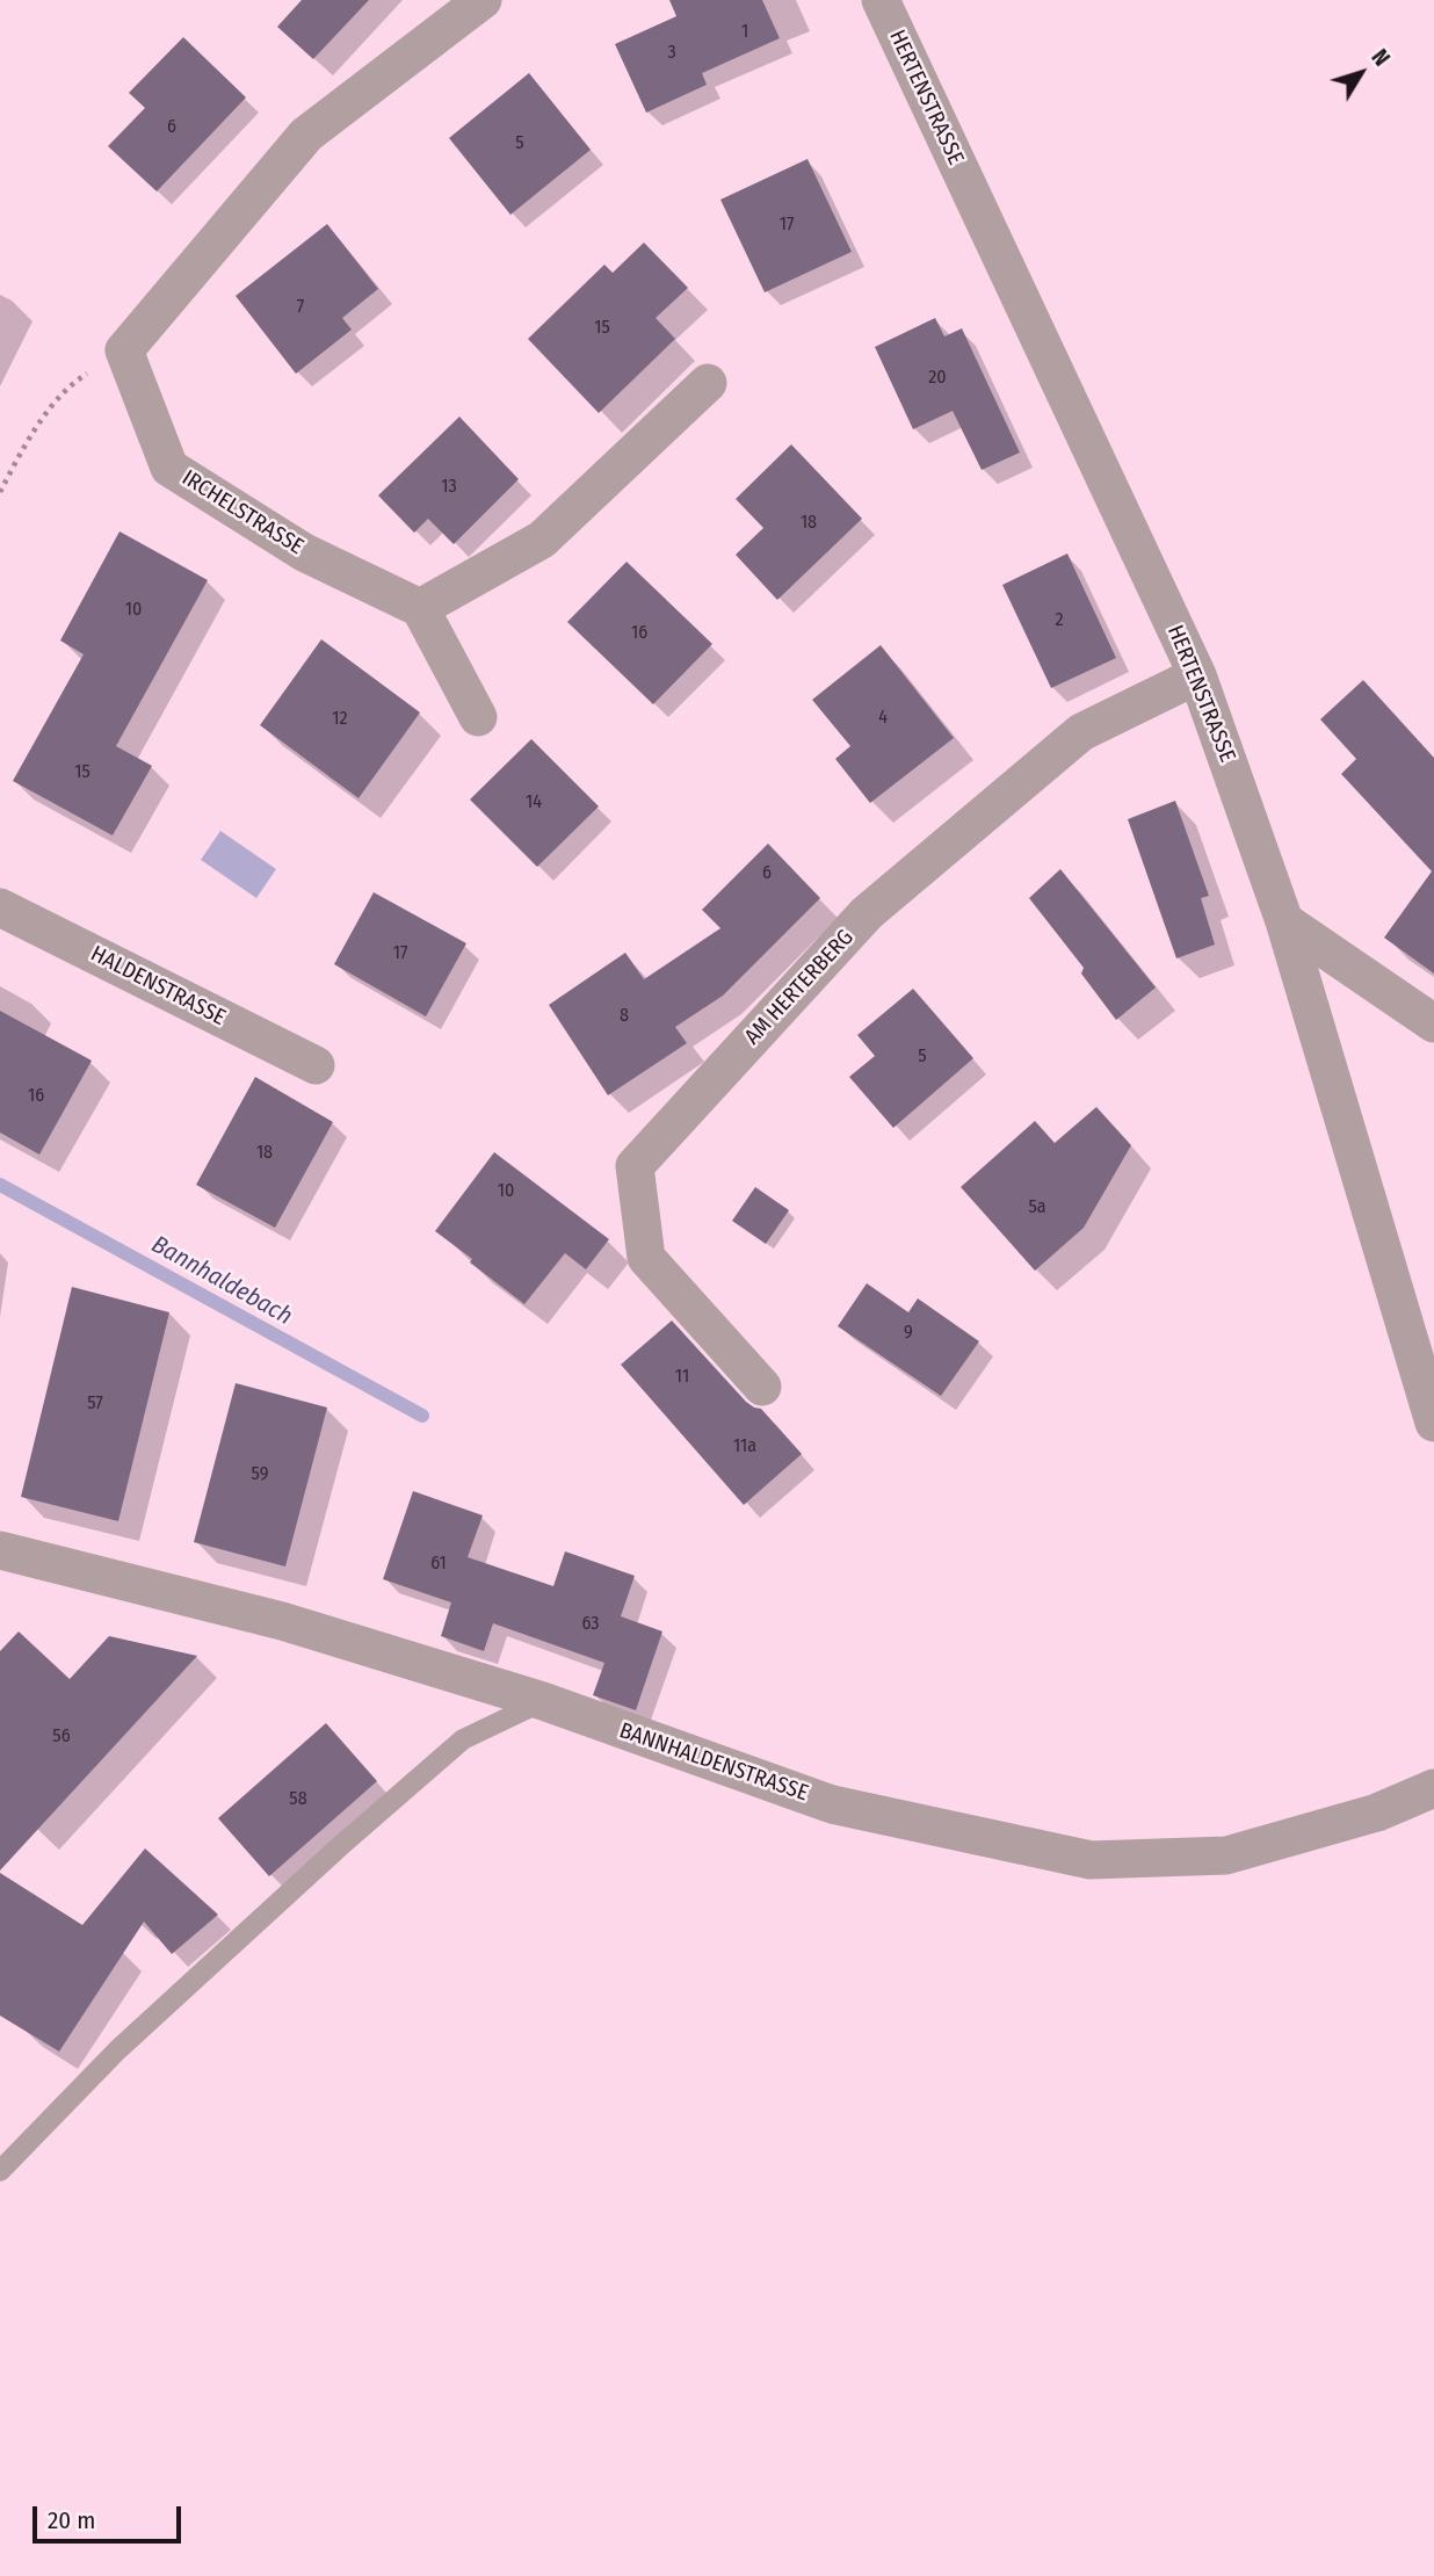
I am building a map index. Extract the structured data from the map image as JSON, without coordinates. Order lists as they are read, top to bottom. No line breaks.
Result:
{"streets":{"street":["HERTENSTRASSE","IRCHELSTRASSE","HALDENSTRASSE","AM HERTERBERG","BANNHALDENSTRASSE"]},"crossings":[["HERTENSTRASSE","AM HERTERBERG"]],"water":["Bannhaldebach"],"house_numbers":["1","3","6","5","17","7","15","20","13","18","10","2","16","4","12","15","14","6","17","8","5","16","18","10","5a","9","11","57","11a","59","61","63","56","58"],"scale_bar":"20 m","north":"top right"}
